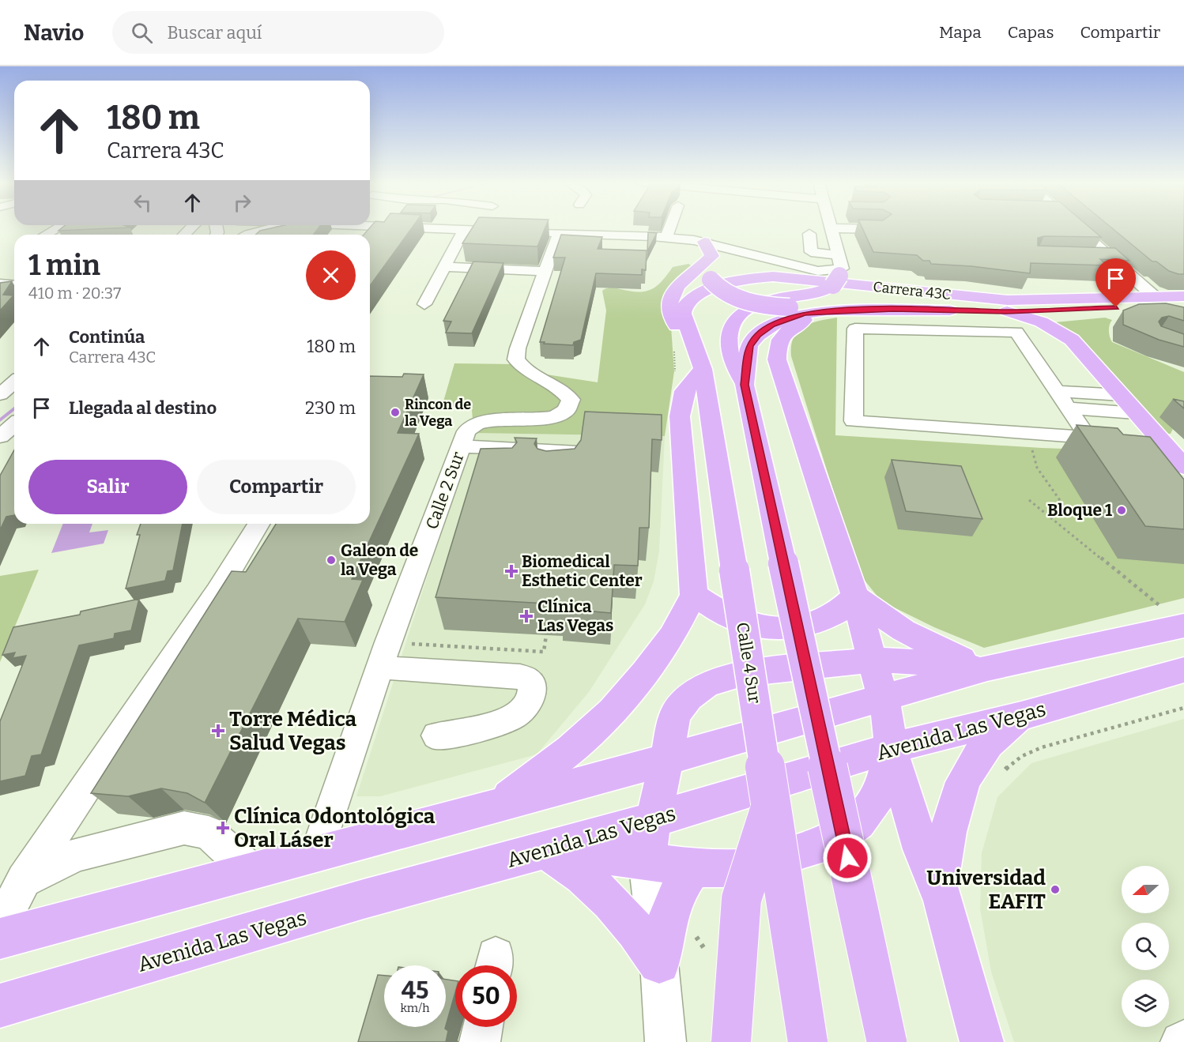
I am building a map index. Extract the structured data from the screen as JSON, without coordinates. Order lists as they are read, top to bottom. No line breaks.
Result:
{"streets":{"main road":["Carrera 43C","Calle 4 Sur","Avenida Las Vegas"],"street":["Calle 2 Sur"]},"crossings":[["Carrera 43C","Calle 4 Sur"]],"places":{"other":["Rincon de la Vega","Bloque 1","Galeon de la Vega","Universidad EAFIT"],"health":["Biomedical Esthetic Center","Clínica Las Vegas","Torre Médica Salud Vegas","Clínica Odontológica Oral Láser"]},"north":"left","page":{"header":"Navio","search":"Buscar aquí","nav":["Mapa","Capas","Compartir"],"turn":["180 m","Carrera 43C"],"heading":["1 min","410 m · 20:37"],"list":[{"name":"Continúa","note":"Carrera 43C","value":"180 m"},{"name":"Llegada al destino","value":"230 m"}],"buttons":["Salir","Compartir"],"speed":"45 km/h","limit":"50"}}
